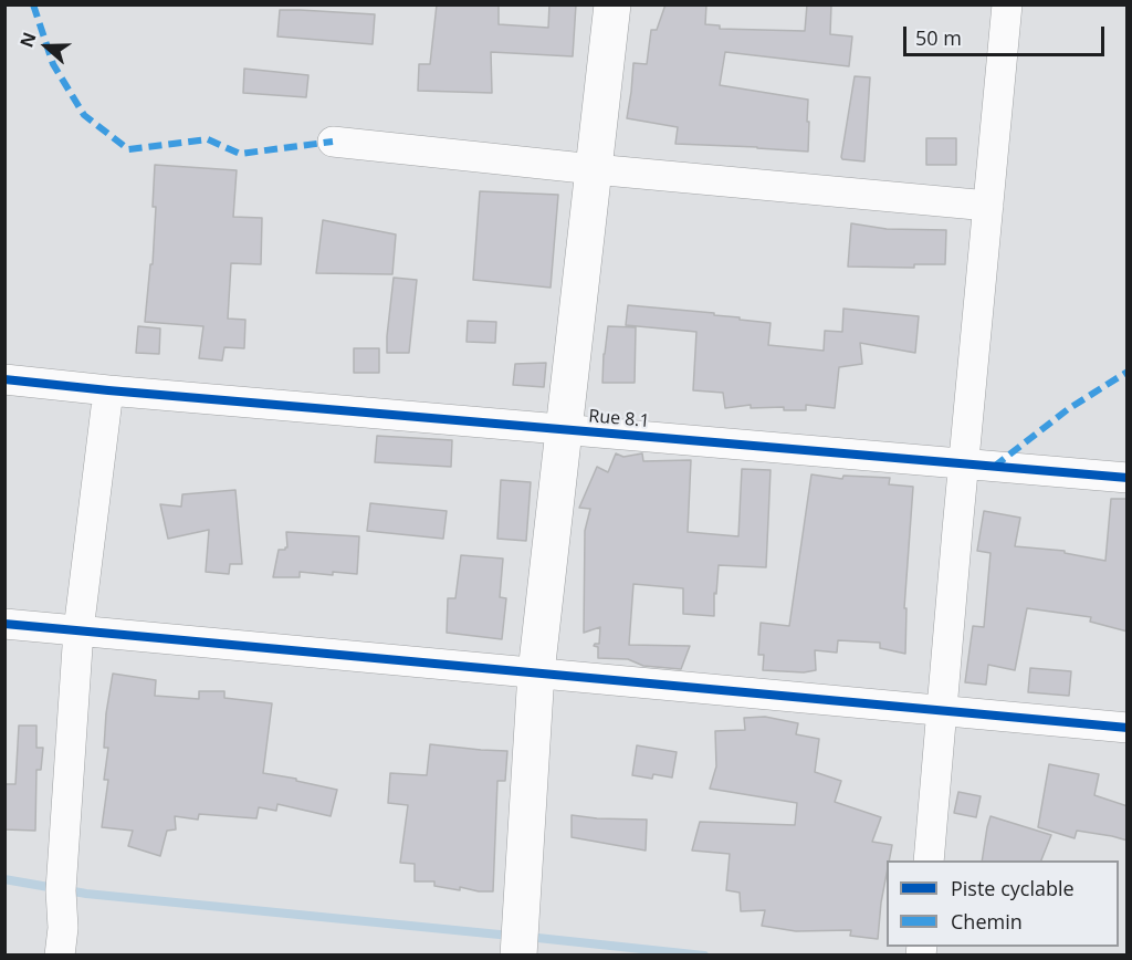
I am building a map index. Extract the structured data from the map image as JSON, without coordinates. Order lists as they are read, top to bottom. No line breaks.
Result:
{"streets":{"street":["Rue 8.1"]},"legend":["Piste cyclable","Chemin"],"scale_bar":"50 m","north":"left"}
